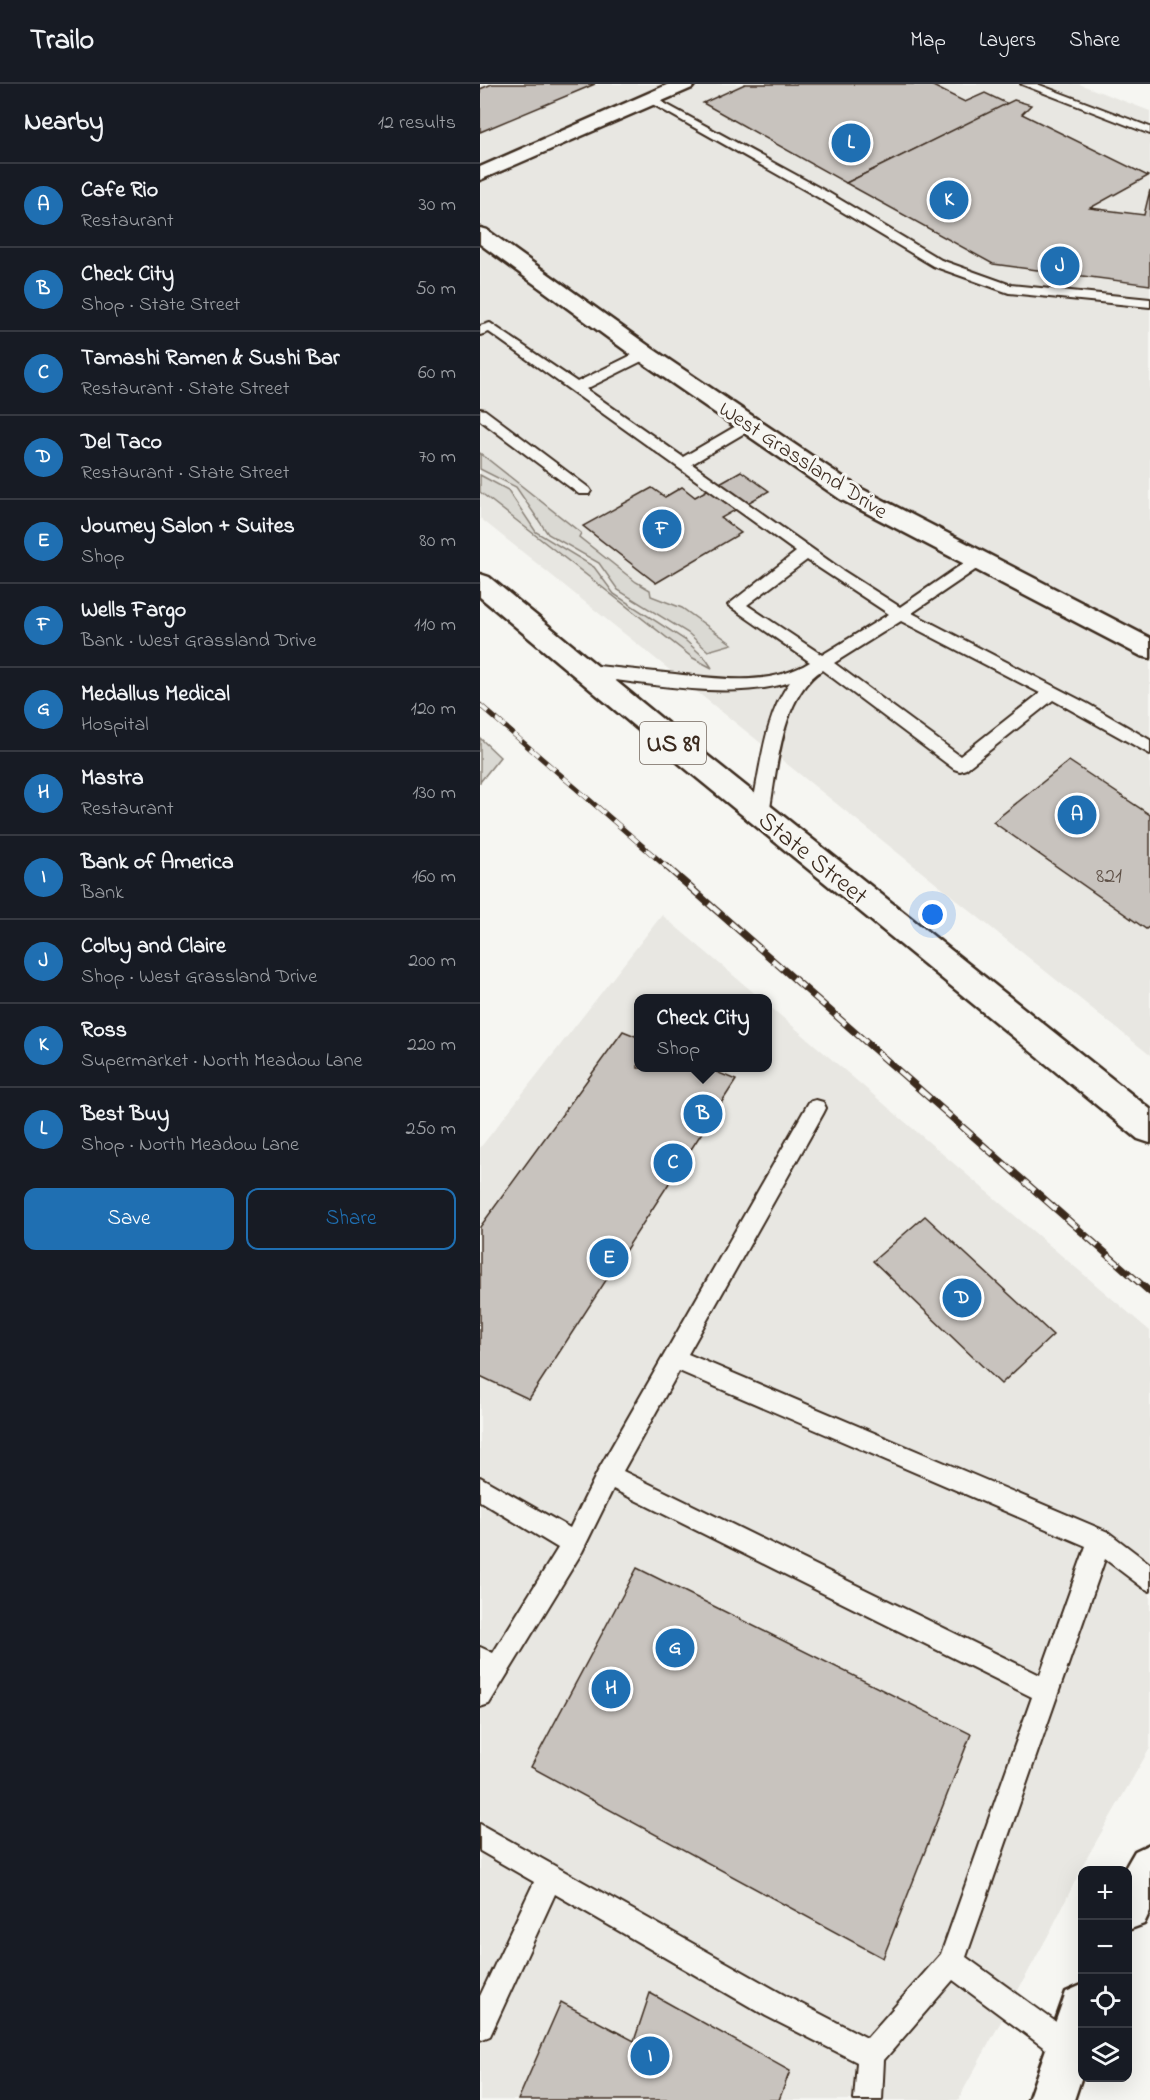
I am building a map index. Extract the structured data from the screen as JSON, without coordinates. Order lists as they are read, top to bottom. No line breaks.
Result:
{"streets":{"street":["West Grassland Drive","US 89","State Street"]},"house_numbers":["821"],"page":{"header":"Trailo","nav":["Map","Layers","Share"],"heading":["Nearby","12 results"],"pins":["L","K","J","F","A","B","C","E","D","G","H","I"],"list":[{"mark":"A","name":"Cafe Rio","note":"Restaurant","value":"30 m"},{"mark":"B","name":"Check City","note":"Shop · State Street","value":"50 m"},{"mark":"C","name":"Tamashi Ramen & Sushi Bar","note":"Restaurant · State Street","value":"60 m"},{"mark":"D","name":"Del Taco","note":"Restaurant · State Street","value":"70 m"},{"mark":"E","name":"Journey Salon + Suites","note":"Shop","value":"80 m"},{"mark":"F","name":"Wells Fargo","note":"Bank · West Grassland Drive","value":"110 m"},{"mark":"G","name":"Medallus Medical","note":"Hospital","value":"120 m"},{"mark":"H","name":"Mastra","note":"Restaurant","value":"130 m"},{"mark":"I","name":"Bank of America","note":"Bank","value":"160 m"},{"mark":"J","name":"Colby and Claire","note":"Shop · West Grassland Drive","value":"200 m"},{"mark":"K","name":"Ross","note":"Supermarket · North Meadow Lane","value":"220 m"},{"mark":"L","name":"Best Buy","note":"Shop · North Meadow Lane","value":"250 m"}],"popup":["Check City","Shop"],"buttons":["Save","Share"],"map_buttons":["+","−"]}}
